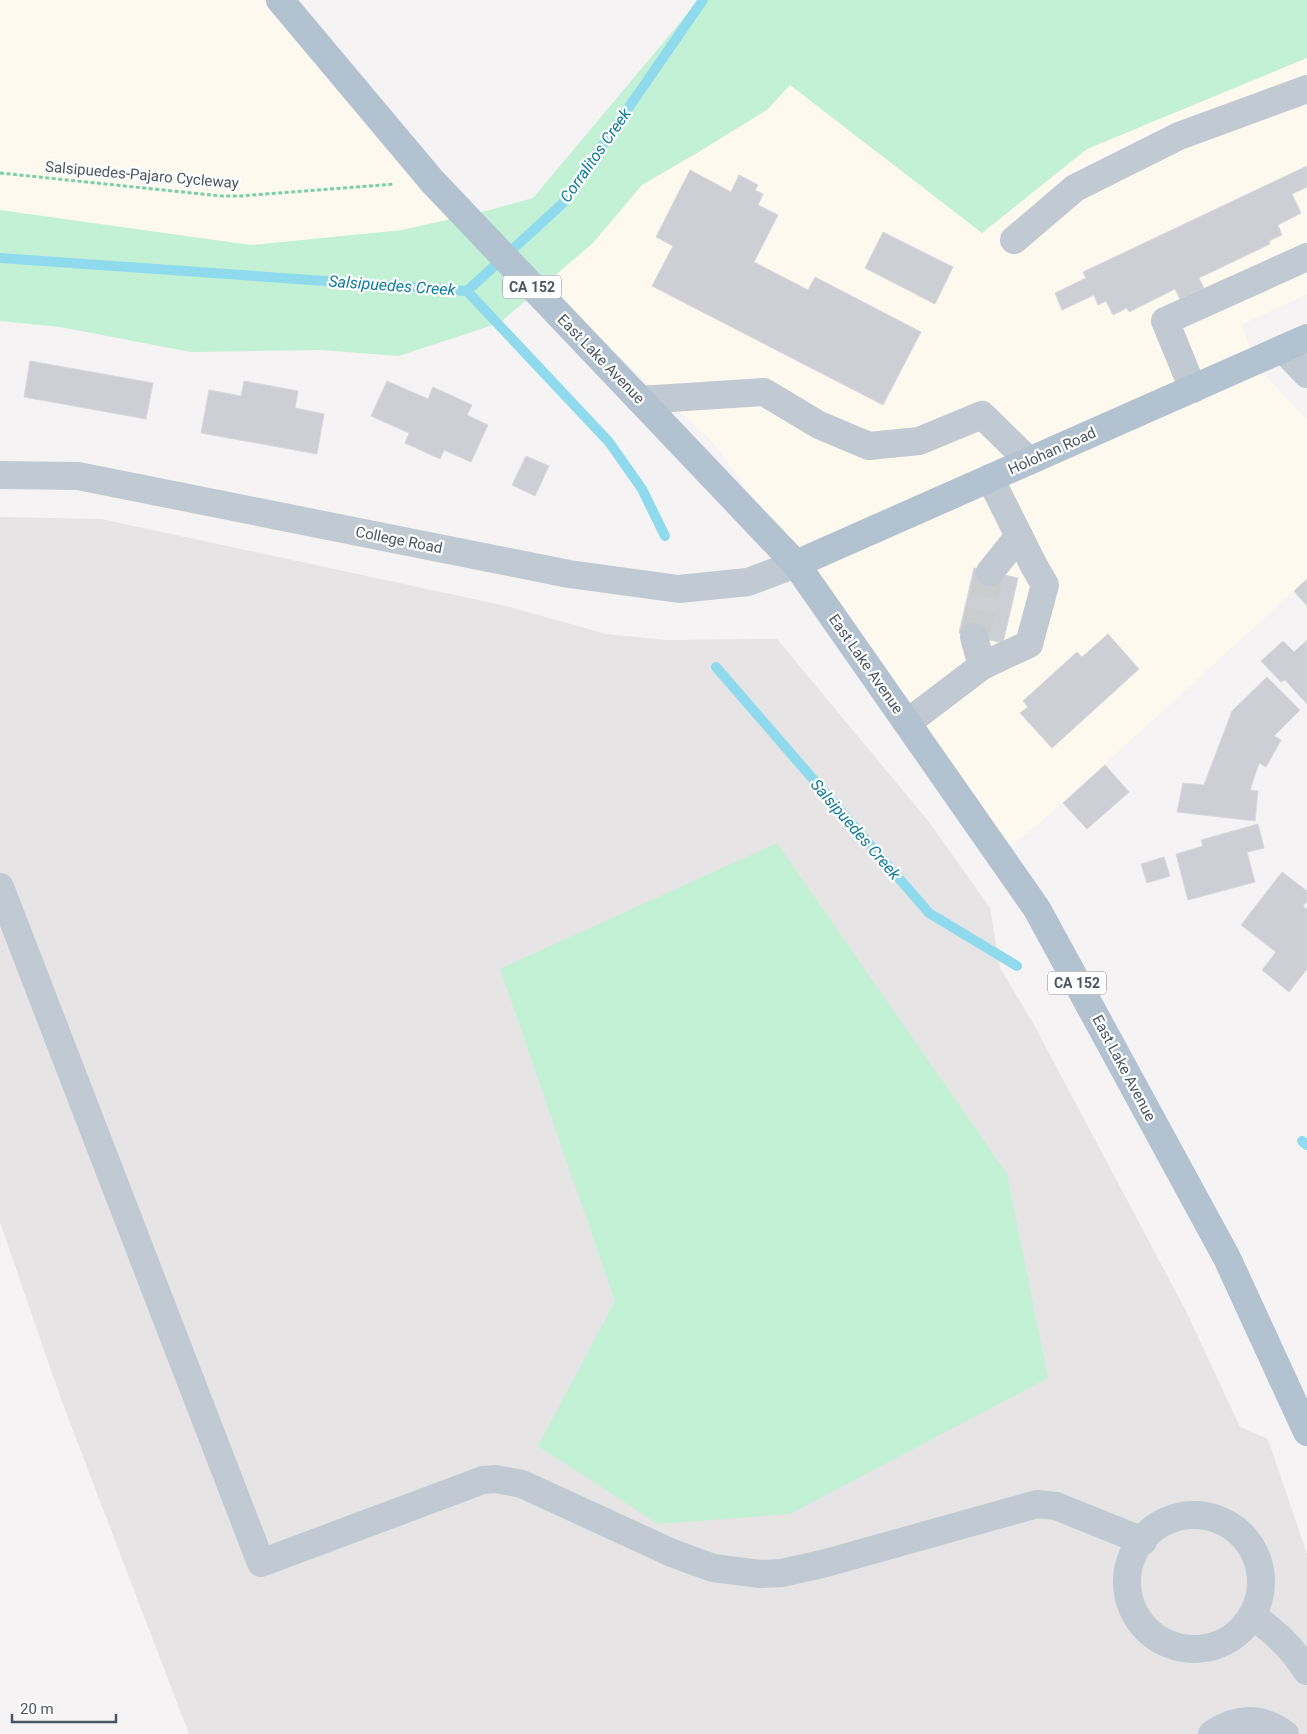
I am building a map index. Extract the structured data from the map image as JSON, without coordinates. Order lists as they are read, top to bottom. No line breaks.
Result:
{"streets":{"main road":["CA 152","East Lake Avenue","Holohan Road"],"street":["College Road"],"path":["Salsipuedes-Pajaro Cycleway"]},"crossings":[["Salsipuedes-Pajaro Cycleway","East Lake Avenue"],["East Lake Avenue","Holohan Road"],["East Lake Avenue","College Road"],["Holohan Road","College Road"]],"water":["Corralitos Creek","Salsipuedes Creek"],"scale_bar":"20 m"}
